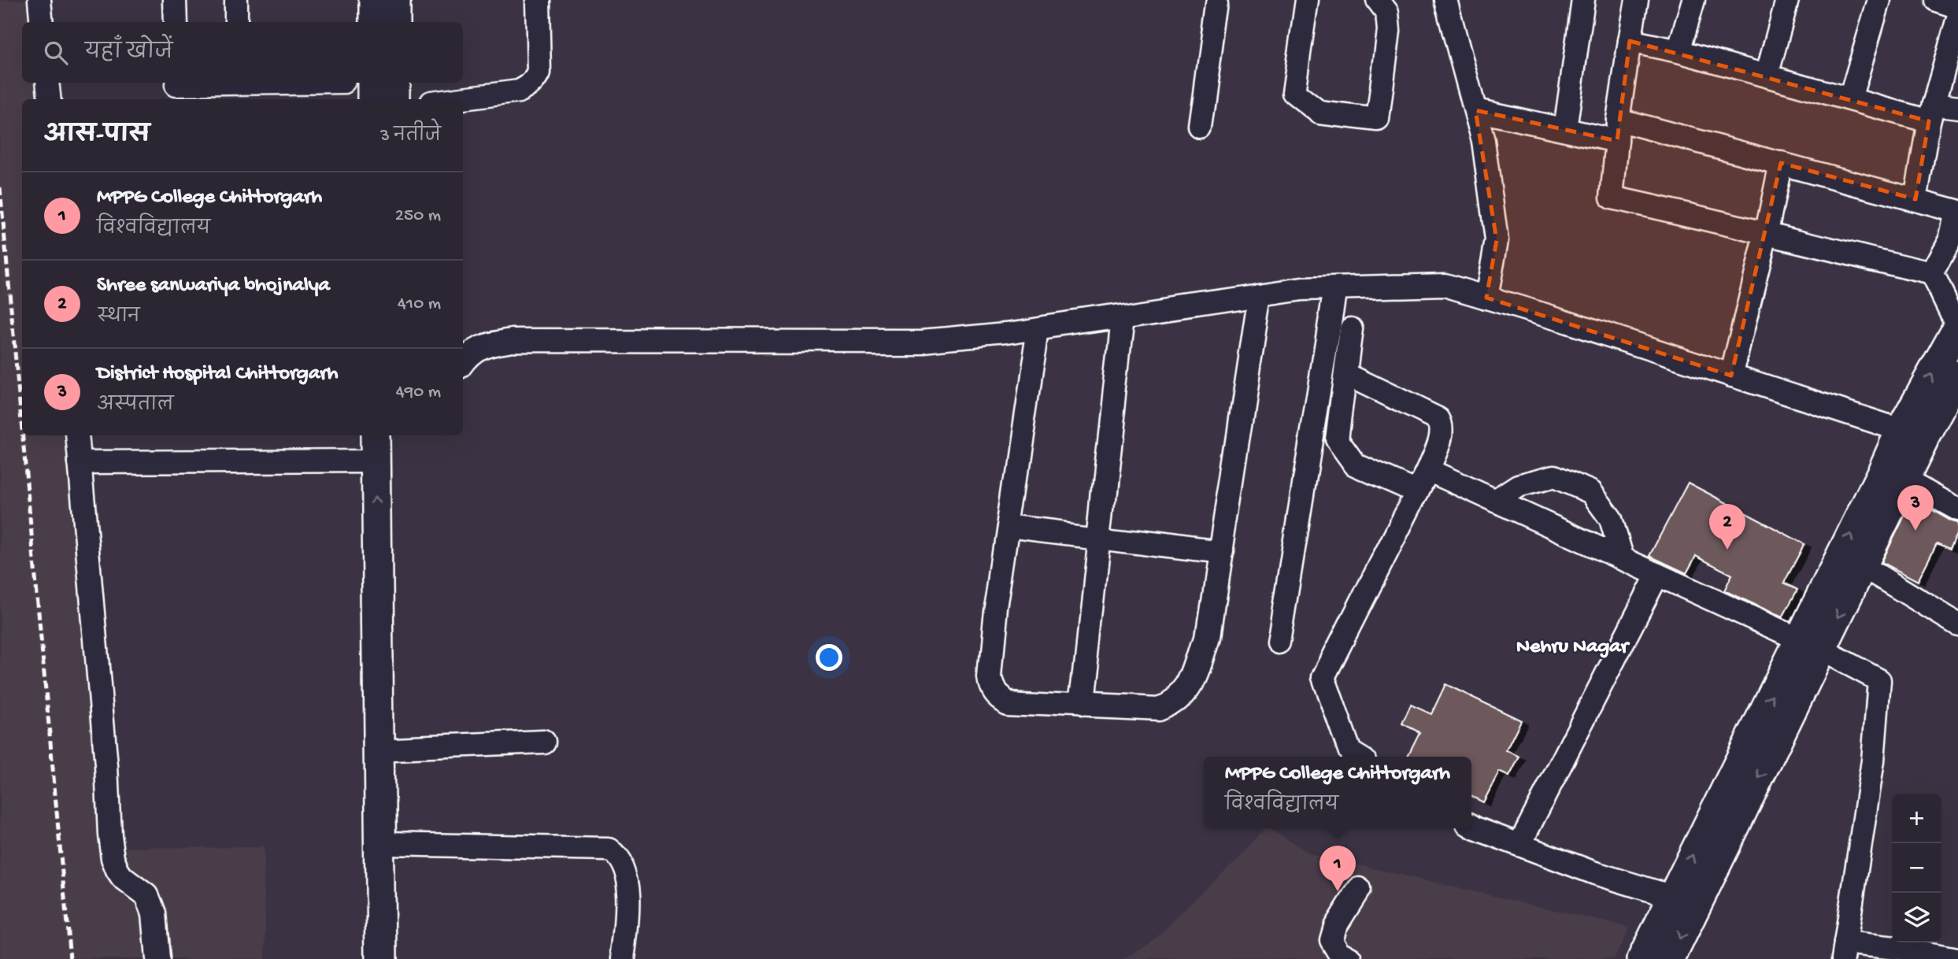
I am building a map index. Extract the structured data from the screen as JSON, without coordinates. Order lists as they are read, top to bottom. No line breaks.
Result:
{"districts":["Nehru Nagar"],"page":{"search":"यहाँ खोजें","heading":["आस-पास","3 नतीजे"],"list":[{"mark":"1","name":"MPPG College Chittorgarh","note":"विश्वविद्यालय","value":"250 m"},{"mark":"2","name":"Shree sanwariya bhojnalya","note":"स्थान","value":"410 m"},{"mark":"3","name":"District Hospital Chittorgarh","note":"अस्पताल","value":"490 m"}],"pins":["3","2","1"],"popup":["MPPG College Chittorgarh","विश्वविद्यालय"],"map_buttons":["+","−"]}}
